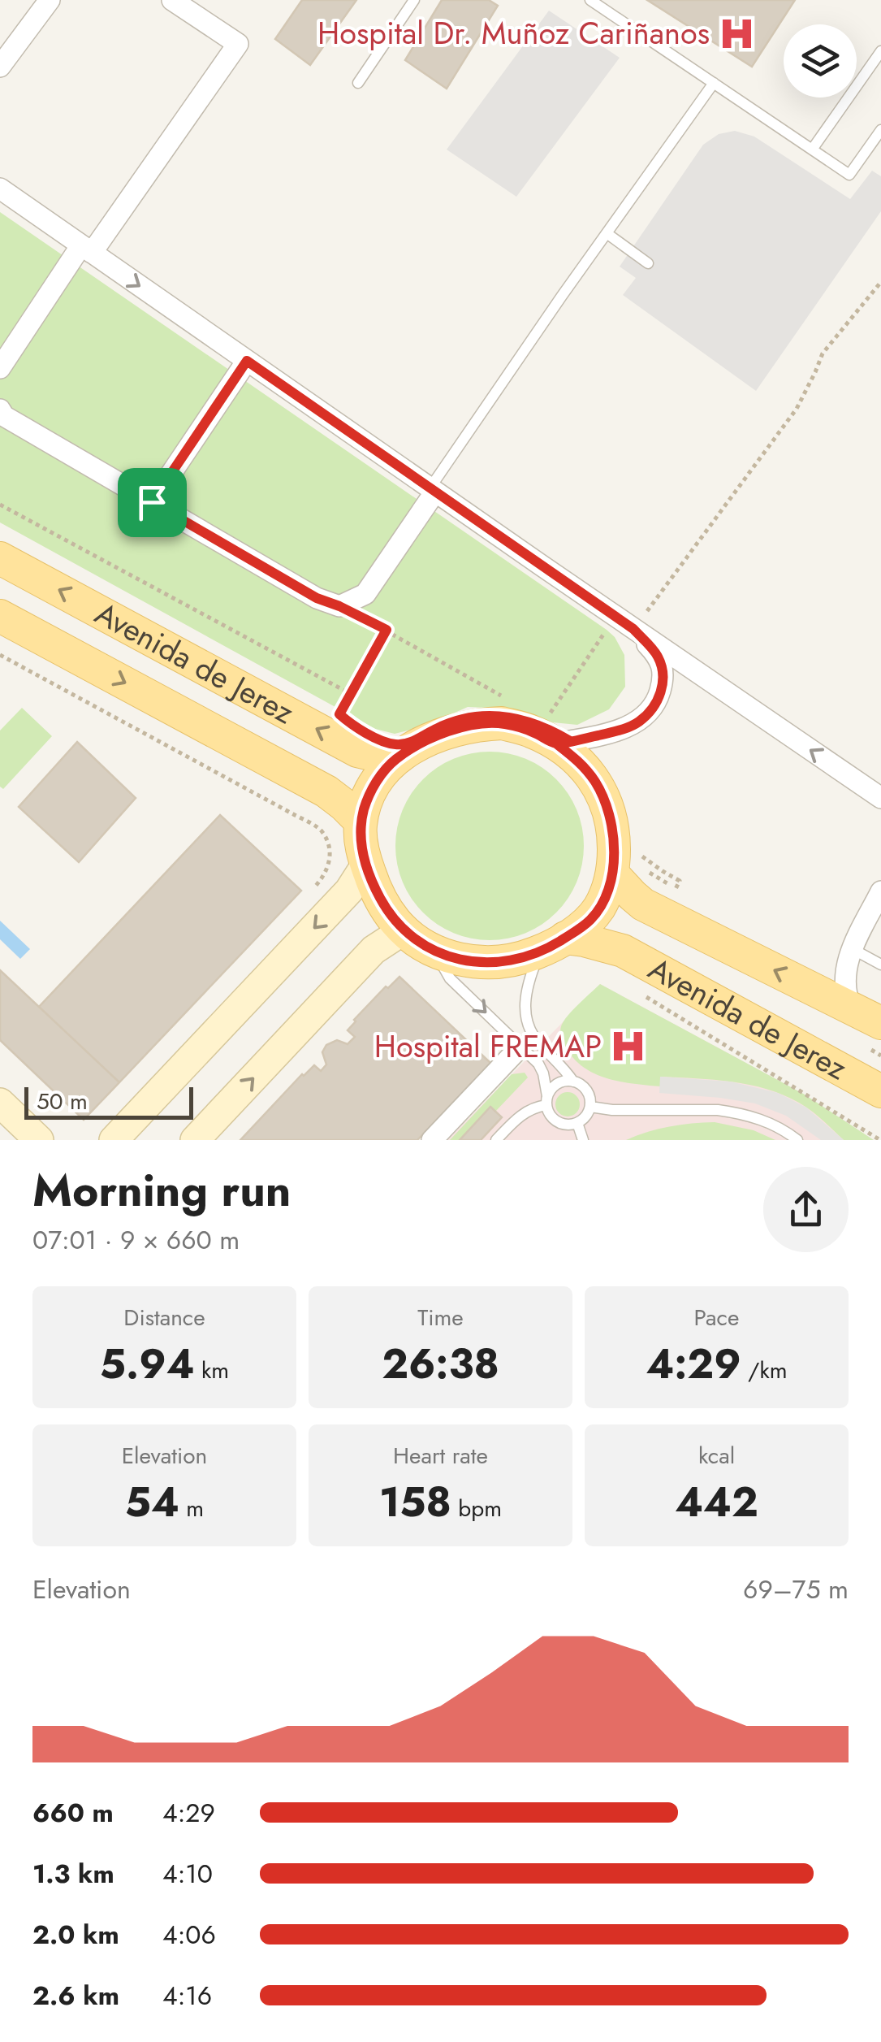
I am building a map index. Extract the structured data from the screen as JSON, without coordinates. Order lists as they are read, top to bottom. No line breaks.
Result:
{"streets":{"main road":["Avenida de Jerez"]},"places":{"hospital":["Hospital Dr. Muñoz Cariñanos","Hospital FREMAP"]},"scale_bar":"50 m","page":{"scale":"50 m","heading":["Morning run","07:01 · 9 × 660 m"],"stats":[["Distance","5.94 km"],["Time","26:38"],["Pace","4:29 /km"],["Elevation","54 m"],["Heart rate","158 bpm"],["kcal","442"]],"chart":["Elevation","69–75 m"],"list":[{"name":"660 m","note":"4:29"},{"name":"1.3 km","note":"4:10"},{"name":"2.0 km","note":"4:06"},{"name":"2.6 km","note":"4:16"}]}}
